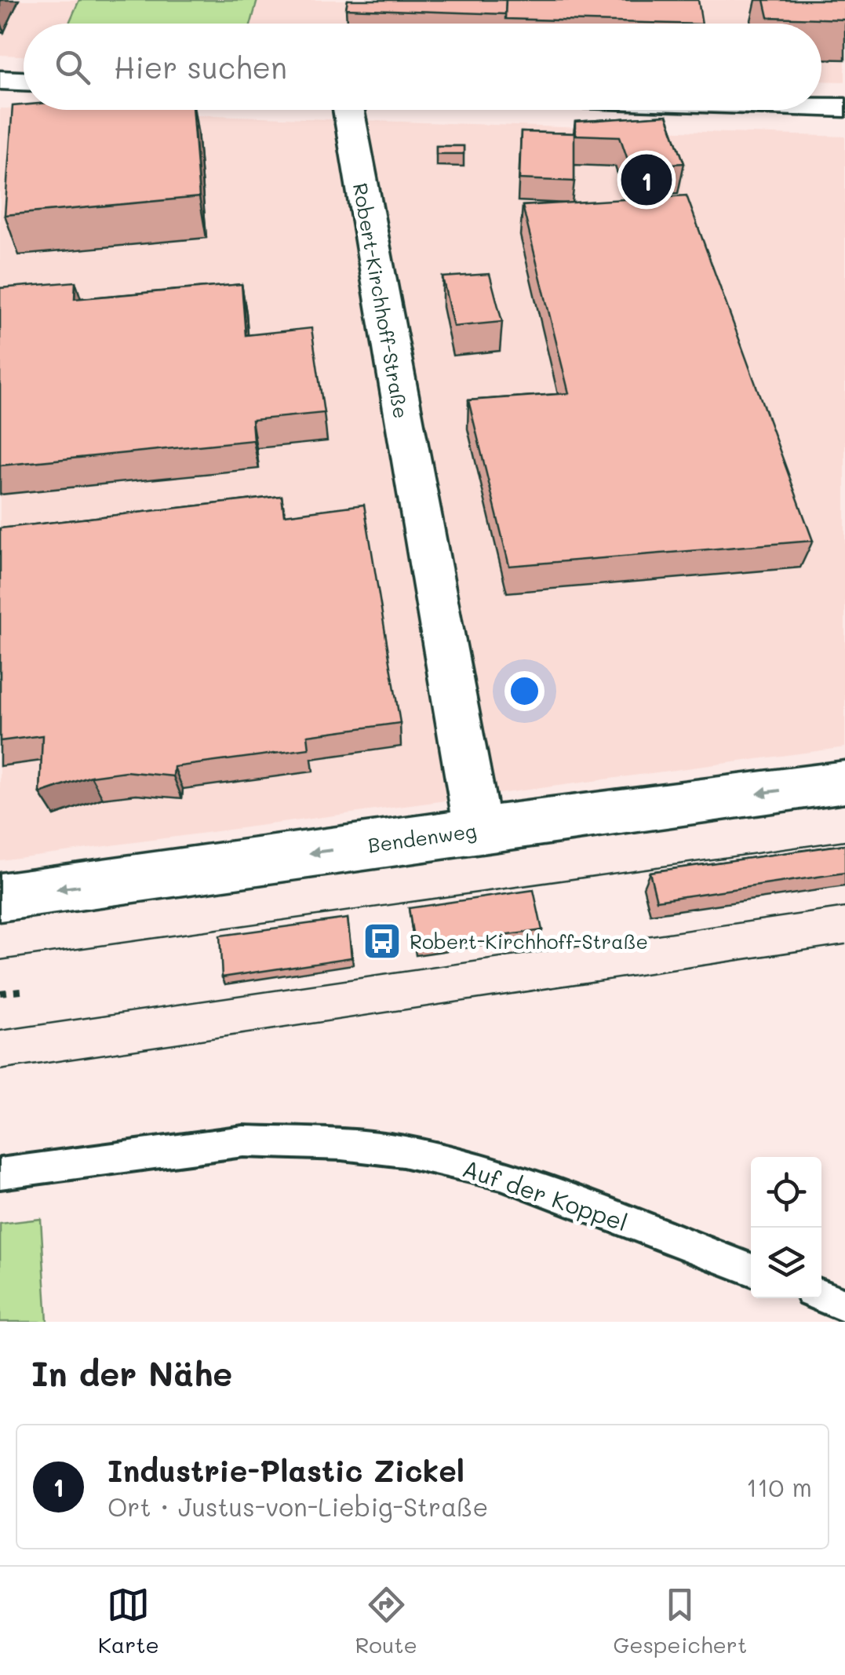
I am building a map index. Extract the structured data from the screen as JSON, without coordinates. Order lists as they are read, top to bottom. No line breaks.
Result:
{"streets":{"street":["Robert-Kirchhoff-Straße","Bendenweg"],"lane":["Auf der Koppel"]},"crossings":[["Robert-Kirchhoff-Straße","Bendenweg"]],"one_way":["Bendenweg"],"places":{"bus stop":["Robert-Kirchhoff-Straße"]},"page":{"search":"Hier suchen","pins":"1","heading":"In der Nähe","list":[{"mark":"1","name":"Industrie-Plastic Zickel","note":"Ort · Justus-von-Liebig-Straße","value":"110 m"}],"nav":["Karte","Route","Gespeichert"]}}
